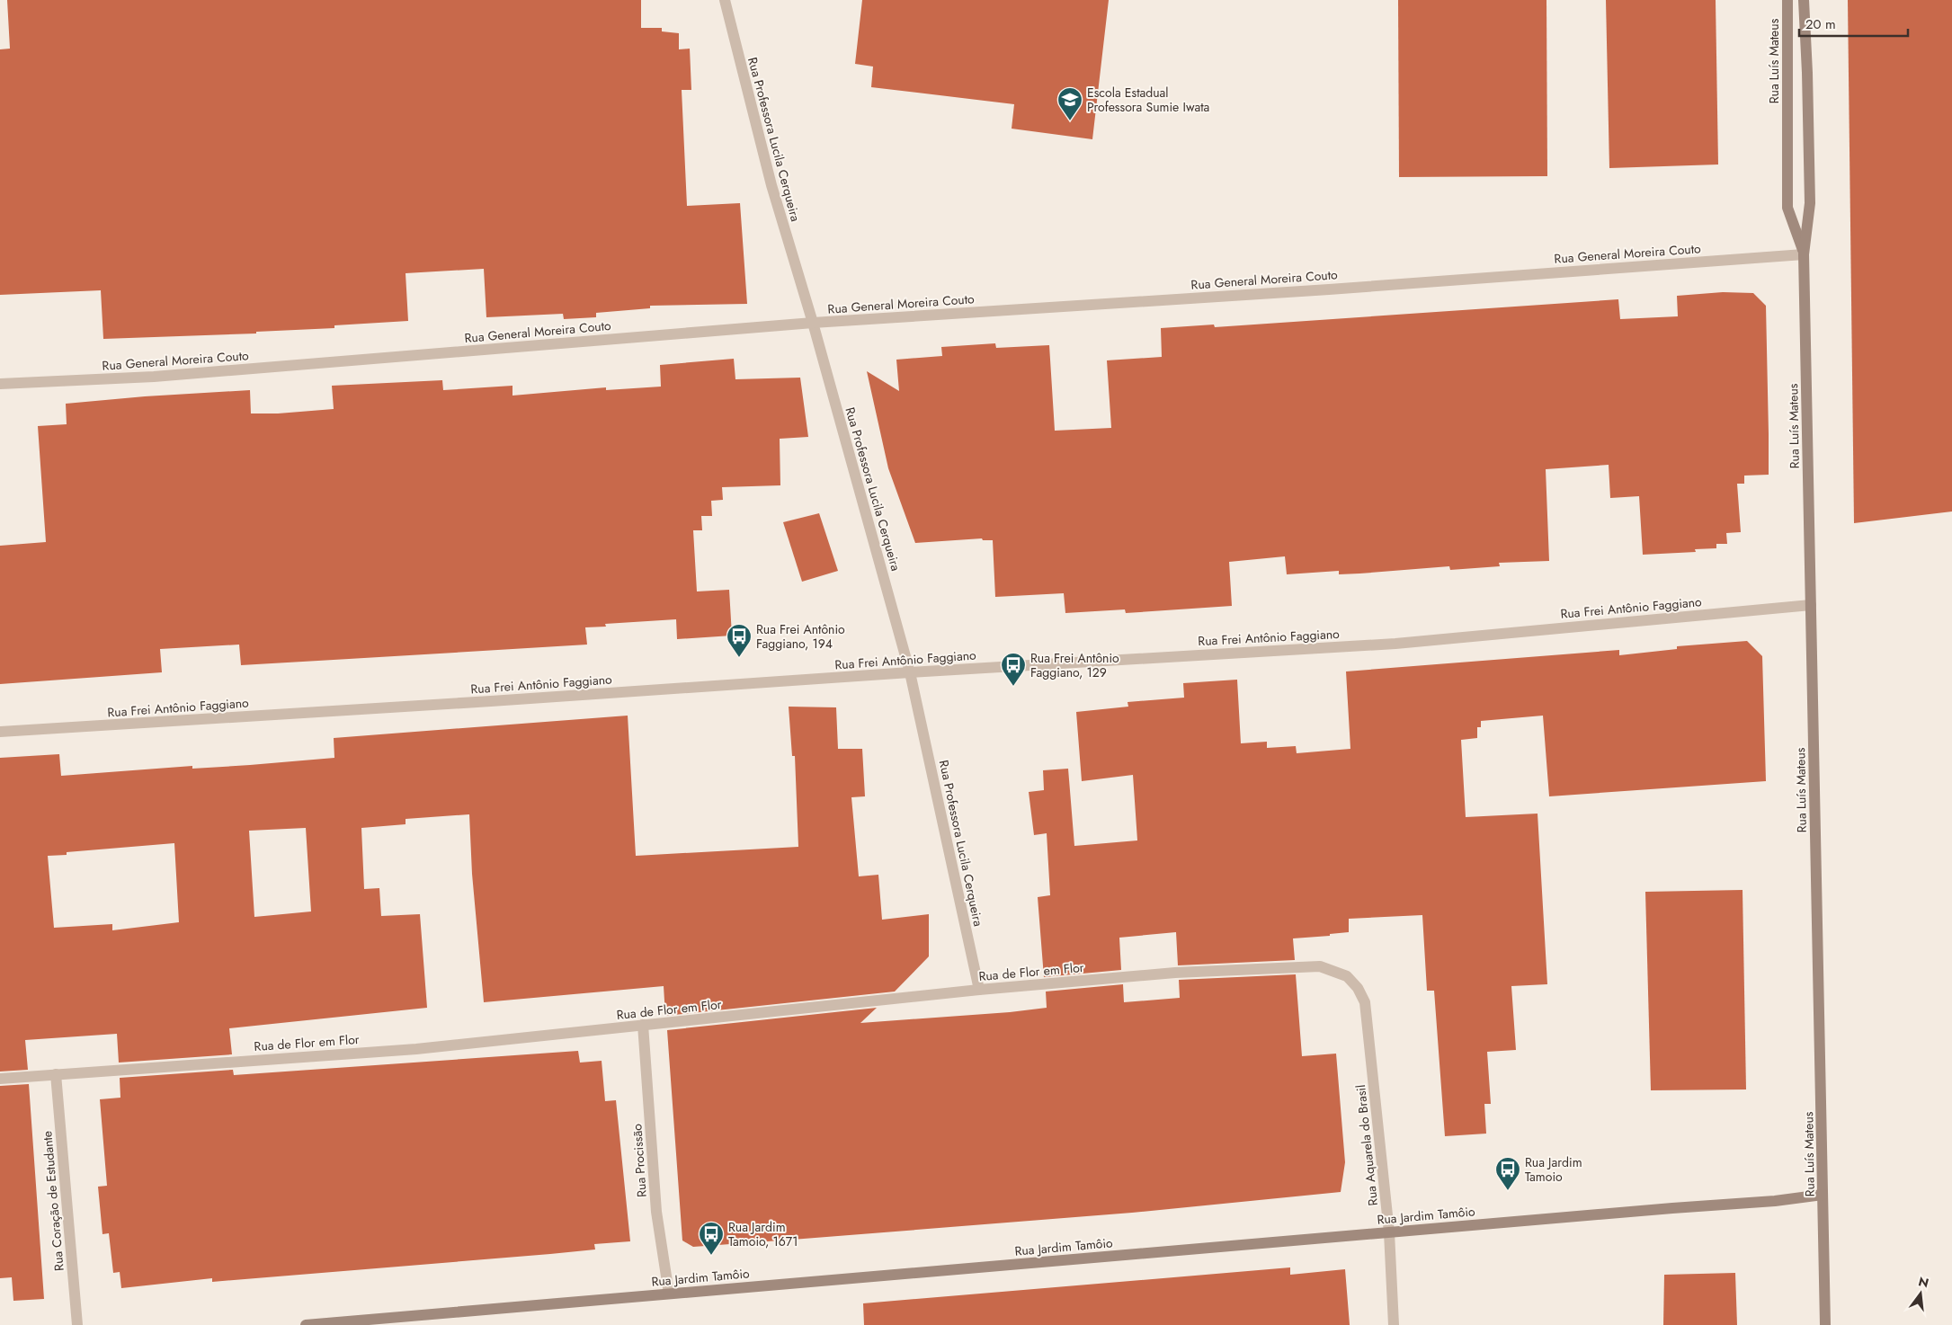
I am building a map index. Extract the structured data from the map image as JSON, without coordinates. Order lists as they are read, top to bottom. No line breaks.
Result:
{"streets":{"main road":["Rua Luís Mateus","Rua Jardim Tamôio"],"street":["Rua Professora Lucila Cerqueira","Rua General Moreira Couto","Rua Frei Antônio Faggiano","Rua de Flor em Flor","Rua Aquarela do Brasil","Rua Procissão","Rua Coração de Estudante"]},"crossings":[["Rua Luís Mateus","Rua General Moreira Couto"],["Rua Luís Mateus","Rua Frei Antônio Faggiano"],["Rua Luís Mateus","Rua Jardim Tamôio"],["Rua Professora Lucila Cerqueira","Rua General Moreira Couto"],["Rua Professora Lucila Cerqueira","Rua Frei Antônio Faggiano"],["Rua Professora Lucila Cerqueira","Rua de Flor em Flor"],["Rua de Flor em Flor","Rua Aquarela do Brasil"],["Rua de Flor em Flor","Rua Procissão"],["Rua de Flor em Flor","Rua Coração de Estudante"],["Rua Aquarela do Brasil","Rua Jardim Tamôio"],["Rua Procissão","Rua Jardim Tamôio"]],"places":{"school or university":["Escola Estadual Professora Sumie Iwata"],"bus stop":["Rua Frei Antônio Faggiano, 194","Rua Frei Antônio Faggiano, 129","Rua Jardim Tamoio","Rua Jardim Tamoio, 1671"]},"scale_bar":"20 m","north":"top"}
